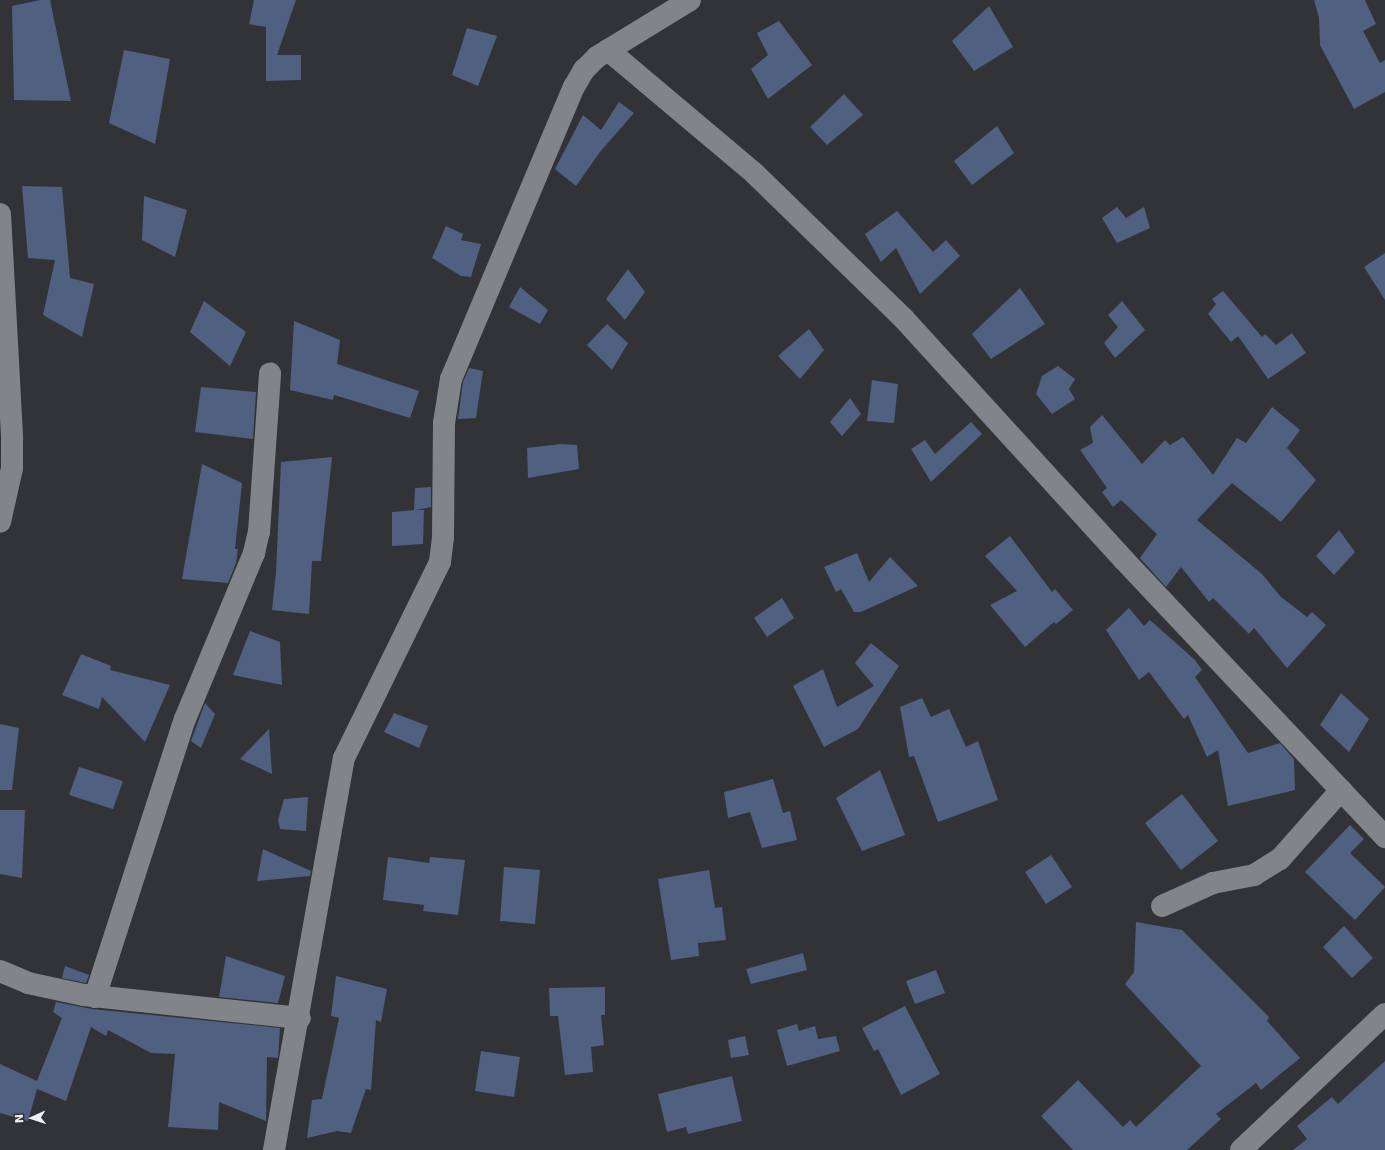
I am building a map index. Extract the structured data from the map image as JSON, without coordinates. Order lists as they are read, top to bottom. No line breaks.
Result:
{"north":"left"}
